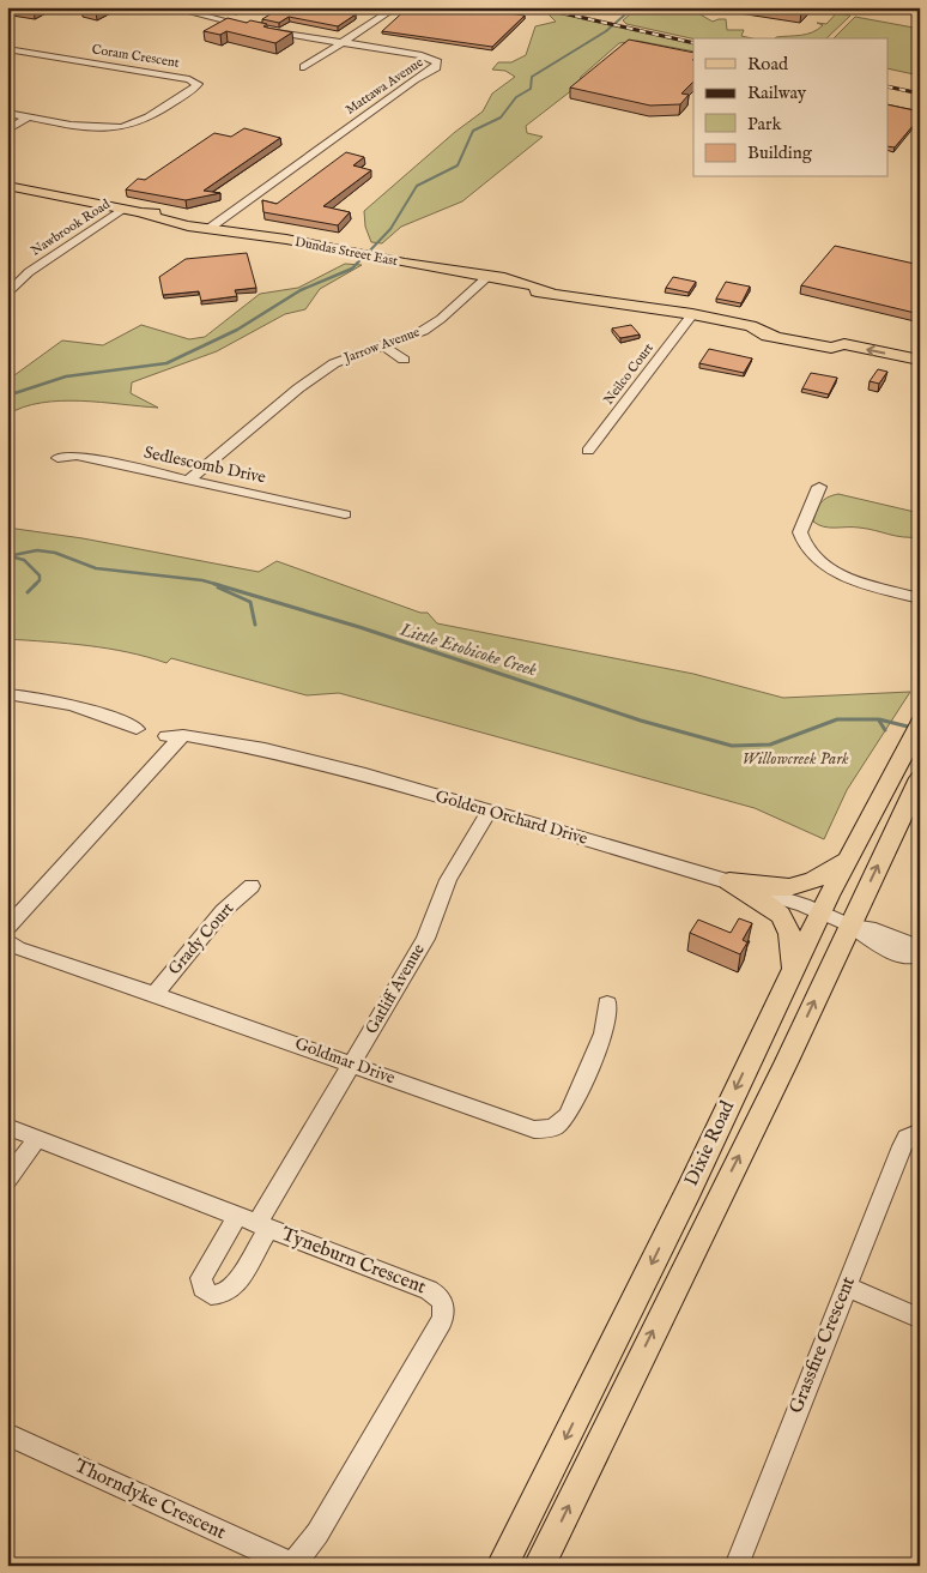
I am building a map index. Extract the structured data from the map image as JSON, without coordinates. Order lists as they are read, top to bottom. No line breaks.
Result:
{"streets":{"main road":["Dundas Street East","Dixie Road"],"street":["Coram Crescent","Mattawa Avenue","Nawbrook Road","Jarrow Avenue","Neilco Court","Sedlescomb Drive","Golden Orchard Drive","Grady Court","Gatliff Avenue","Goldmar Drive","Tyneburn Crescent","Grassfire Crescent","Thorndyke Crescent"]},"crossings":[["Mattawa Avenue","Dundas Street East"],["Nawbrook Road","Dundas Street East"],["Dundas Street East","Jarrow Avenue"],["Dundas Street East","Neilco Court"],["Jarrow Avenue","Sedlescomb Drive"],["Golden Orchard Drive","Gatliff Avenue"],["Golden Orchard Drive","Dixie Road"],["Grady Court","Goldmar Drive"],["Gatliff Avenue","Goldmar Drive"],["Gatliff Avenue","Tyneburn Crescent"],["Tyneburn Crescent","Thorndyke Crescent"]],"water":["Little Etobicoke Creek"],"parks":["Willowcreek Park"],"legend":["Road","Railway","Park","Building"]}
